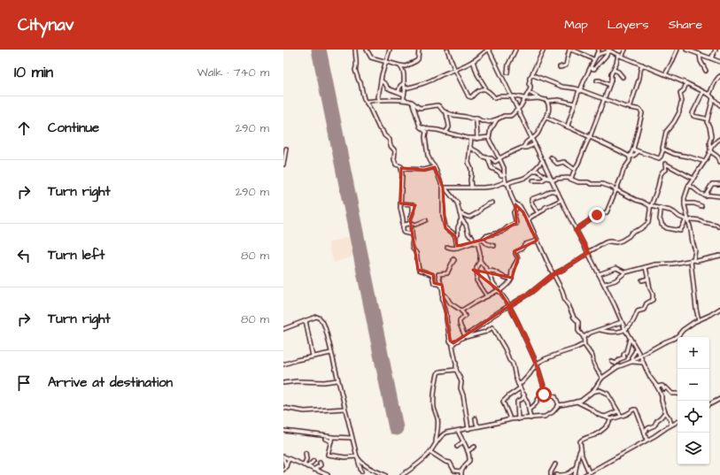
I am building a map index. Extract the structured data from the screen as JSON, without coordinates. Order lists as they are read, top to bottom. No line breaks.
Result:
{"page":{"header":"Citynav","nav":["Map","Layers","Share"],"heading":["10 min","Walk · 740 m"],"list":[["Continue","290 m"],["Turn right","290 m"],["Turn left","80 m"],["Turn right","80 m"],"Arrive at destination"],"map_buttons":["+","−"]}}
